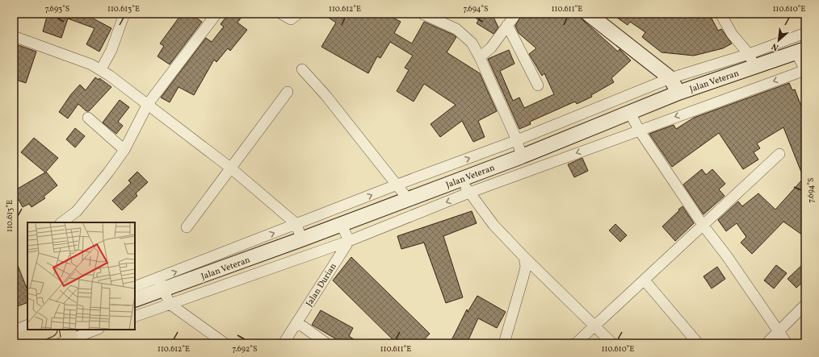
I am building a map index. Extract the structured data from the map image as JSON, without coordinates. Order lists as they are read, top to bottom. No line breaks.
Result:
{"streets":{"main road":["Jalan Veteran"],"street":["Jalan Durian"]},"north":"bottom left","coordinates":["7.693°S","110.613°E","110.612°E","7.694°S","110.611°E","110.610°E","7.692°S"]}
